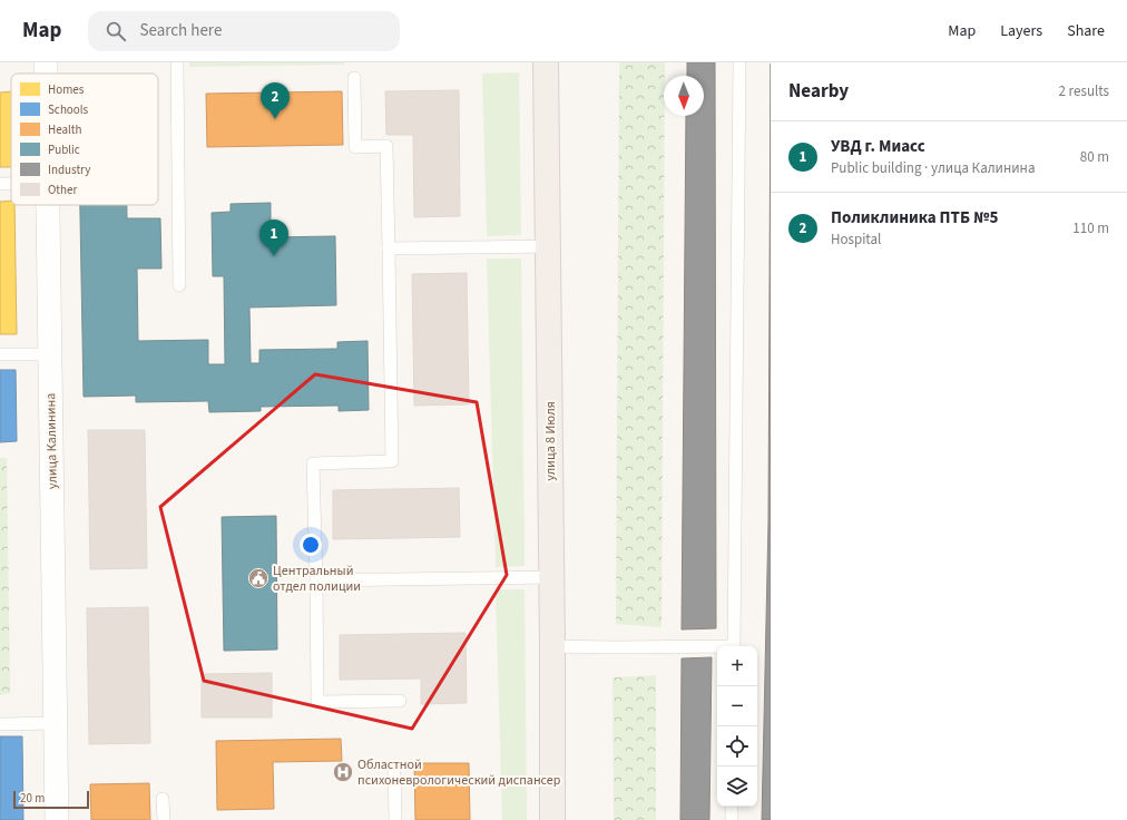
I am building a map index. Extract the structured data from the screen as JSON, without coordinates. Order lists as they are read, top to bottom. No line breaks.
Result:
{"streets":{"main road":["улица 8 Июля"],"street":["улица Калинина"]},"places":{"public building":["Центральный отдел полиции"],"hospital":["Областной психоневрологический диспансер"]},"legend":["Homes","Schools","Health","Public","Industry","Other"],"scale_bar":"20 m","north":"bottom","page":{"header":"Map","search":"Search here","nav":["Map","Layers","Share"],"heading":["Nearby","2 results"],"pins":["2","1"],"list":[{"mark":"1","name":"УВД г. Миасс","note":"Public building · улица Калинина","value":"80 m"},{"mark":"2","name":"Поликлиника ПТБ №5","note":"Hospital","value":"110 m"}],"map_buttons":["+","−"],"scale":"20 m"}}
